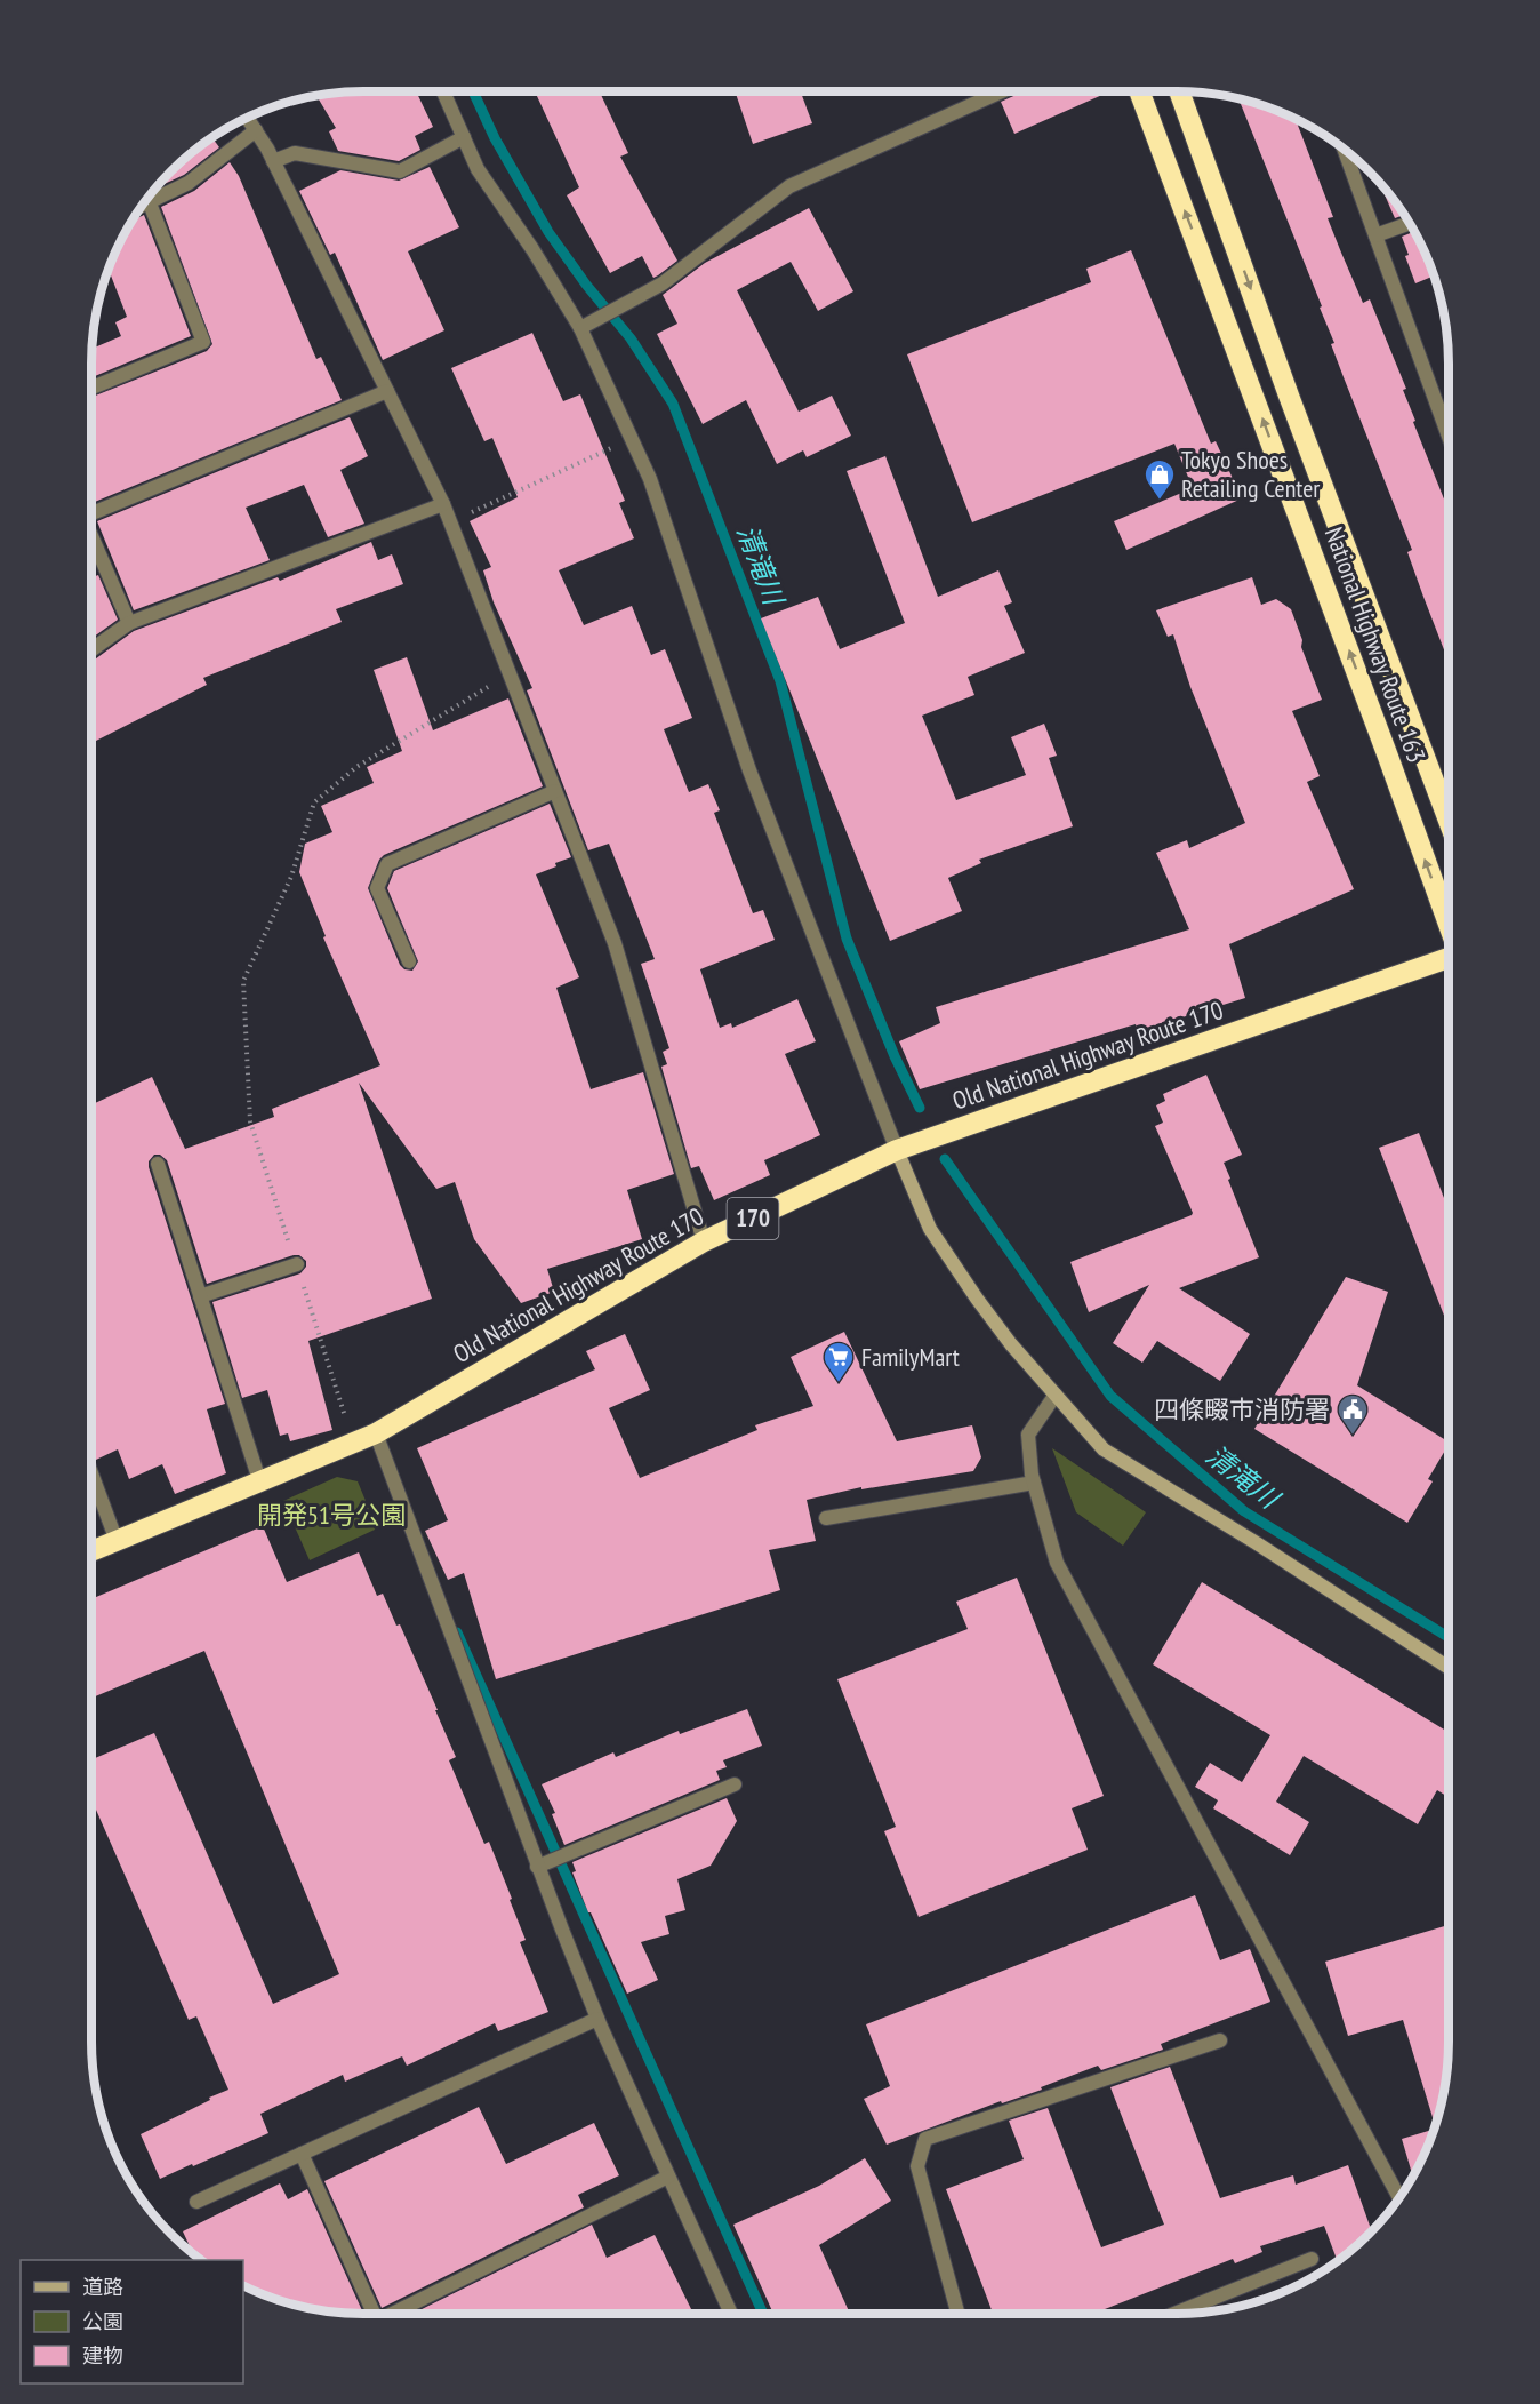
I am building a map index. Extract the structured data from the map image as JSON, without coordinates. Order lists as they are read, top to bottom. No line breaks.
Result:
{"streets":{"highway":["National Highway Route 163","Old National Highway Route 170","170"]},"water":["清滝川"],"parks":["開発51号公園"],"places":{"shop":["Tokyo Shoes Retailing Center"],"supermarket":["FamilyMart"],"public building":["四條畷市消防署"]},"legend":["道路","公園","建物"]}
